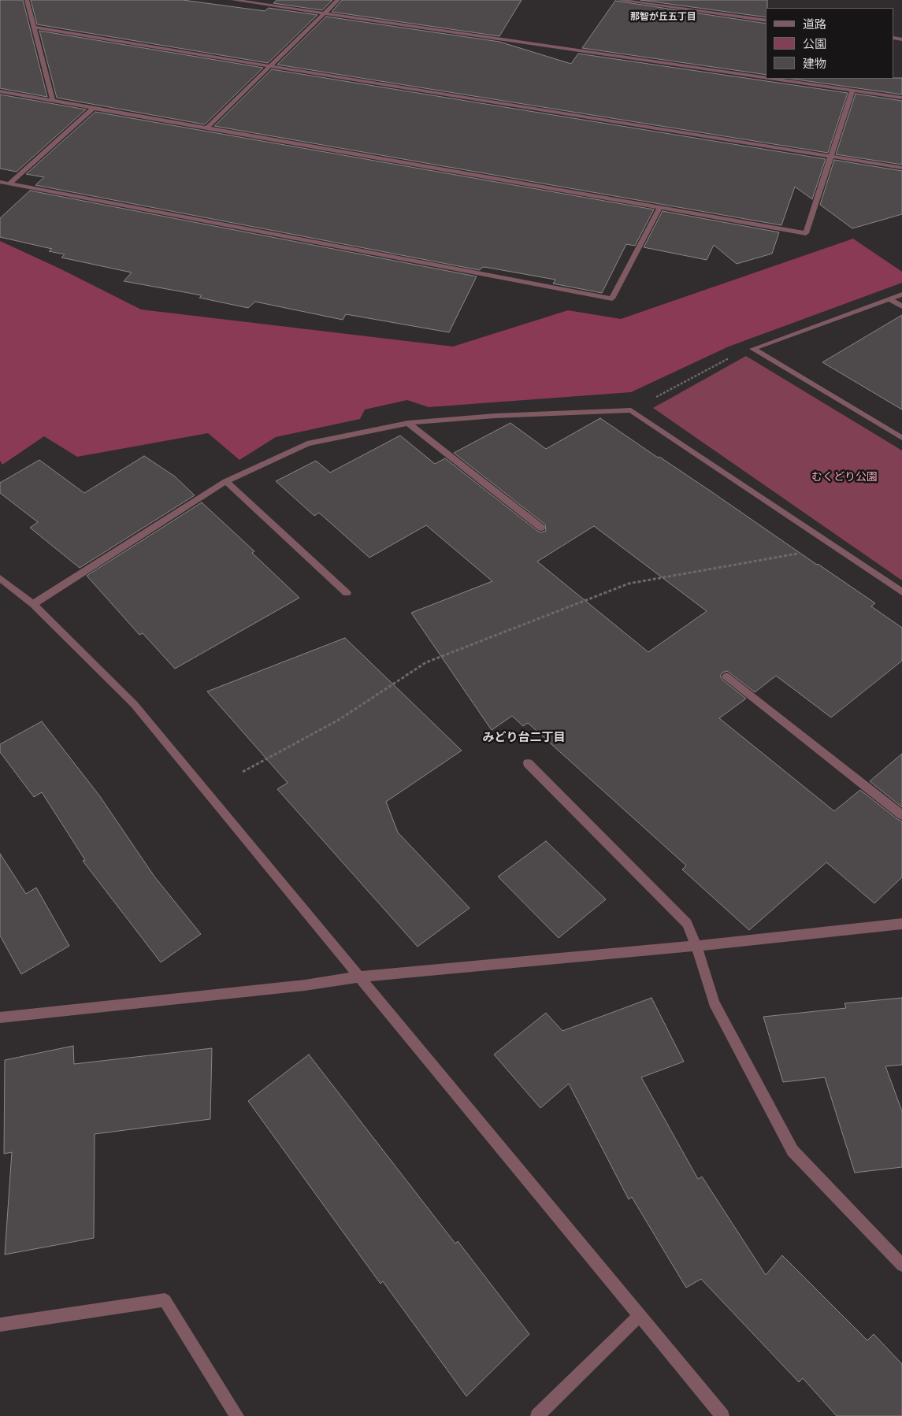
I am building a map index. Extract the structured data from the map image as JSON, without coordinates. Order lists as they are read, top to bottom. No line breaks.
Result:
{"districts":["那智が丘五丁目","みどり台二丁目"],"parks":["むくどり公園"],"legend":["道路","公園","建物"]}
